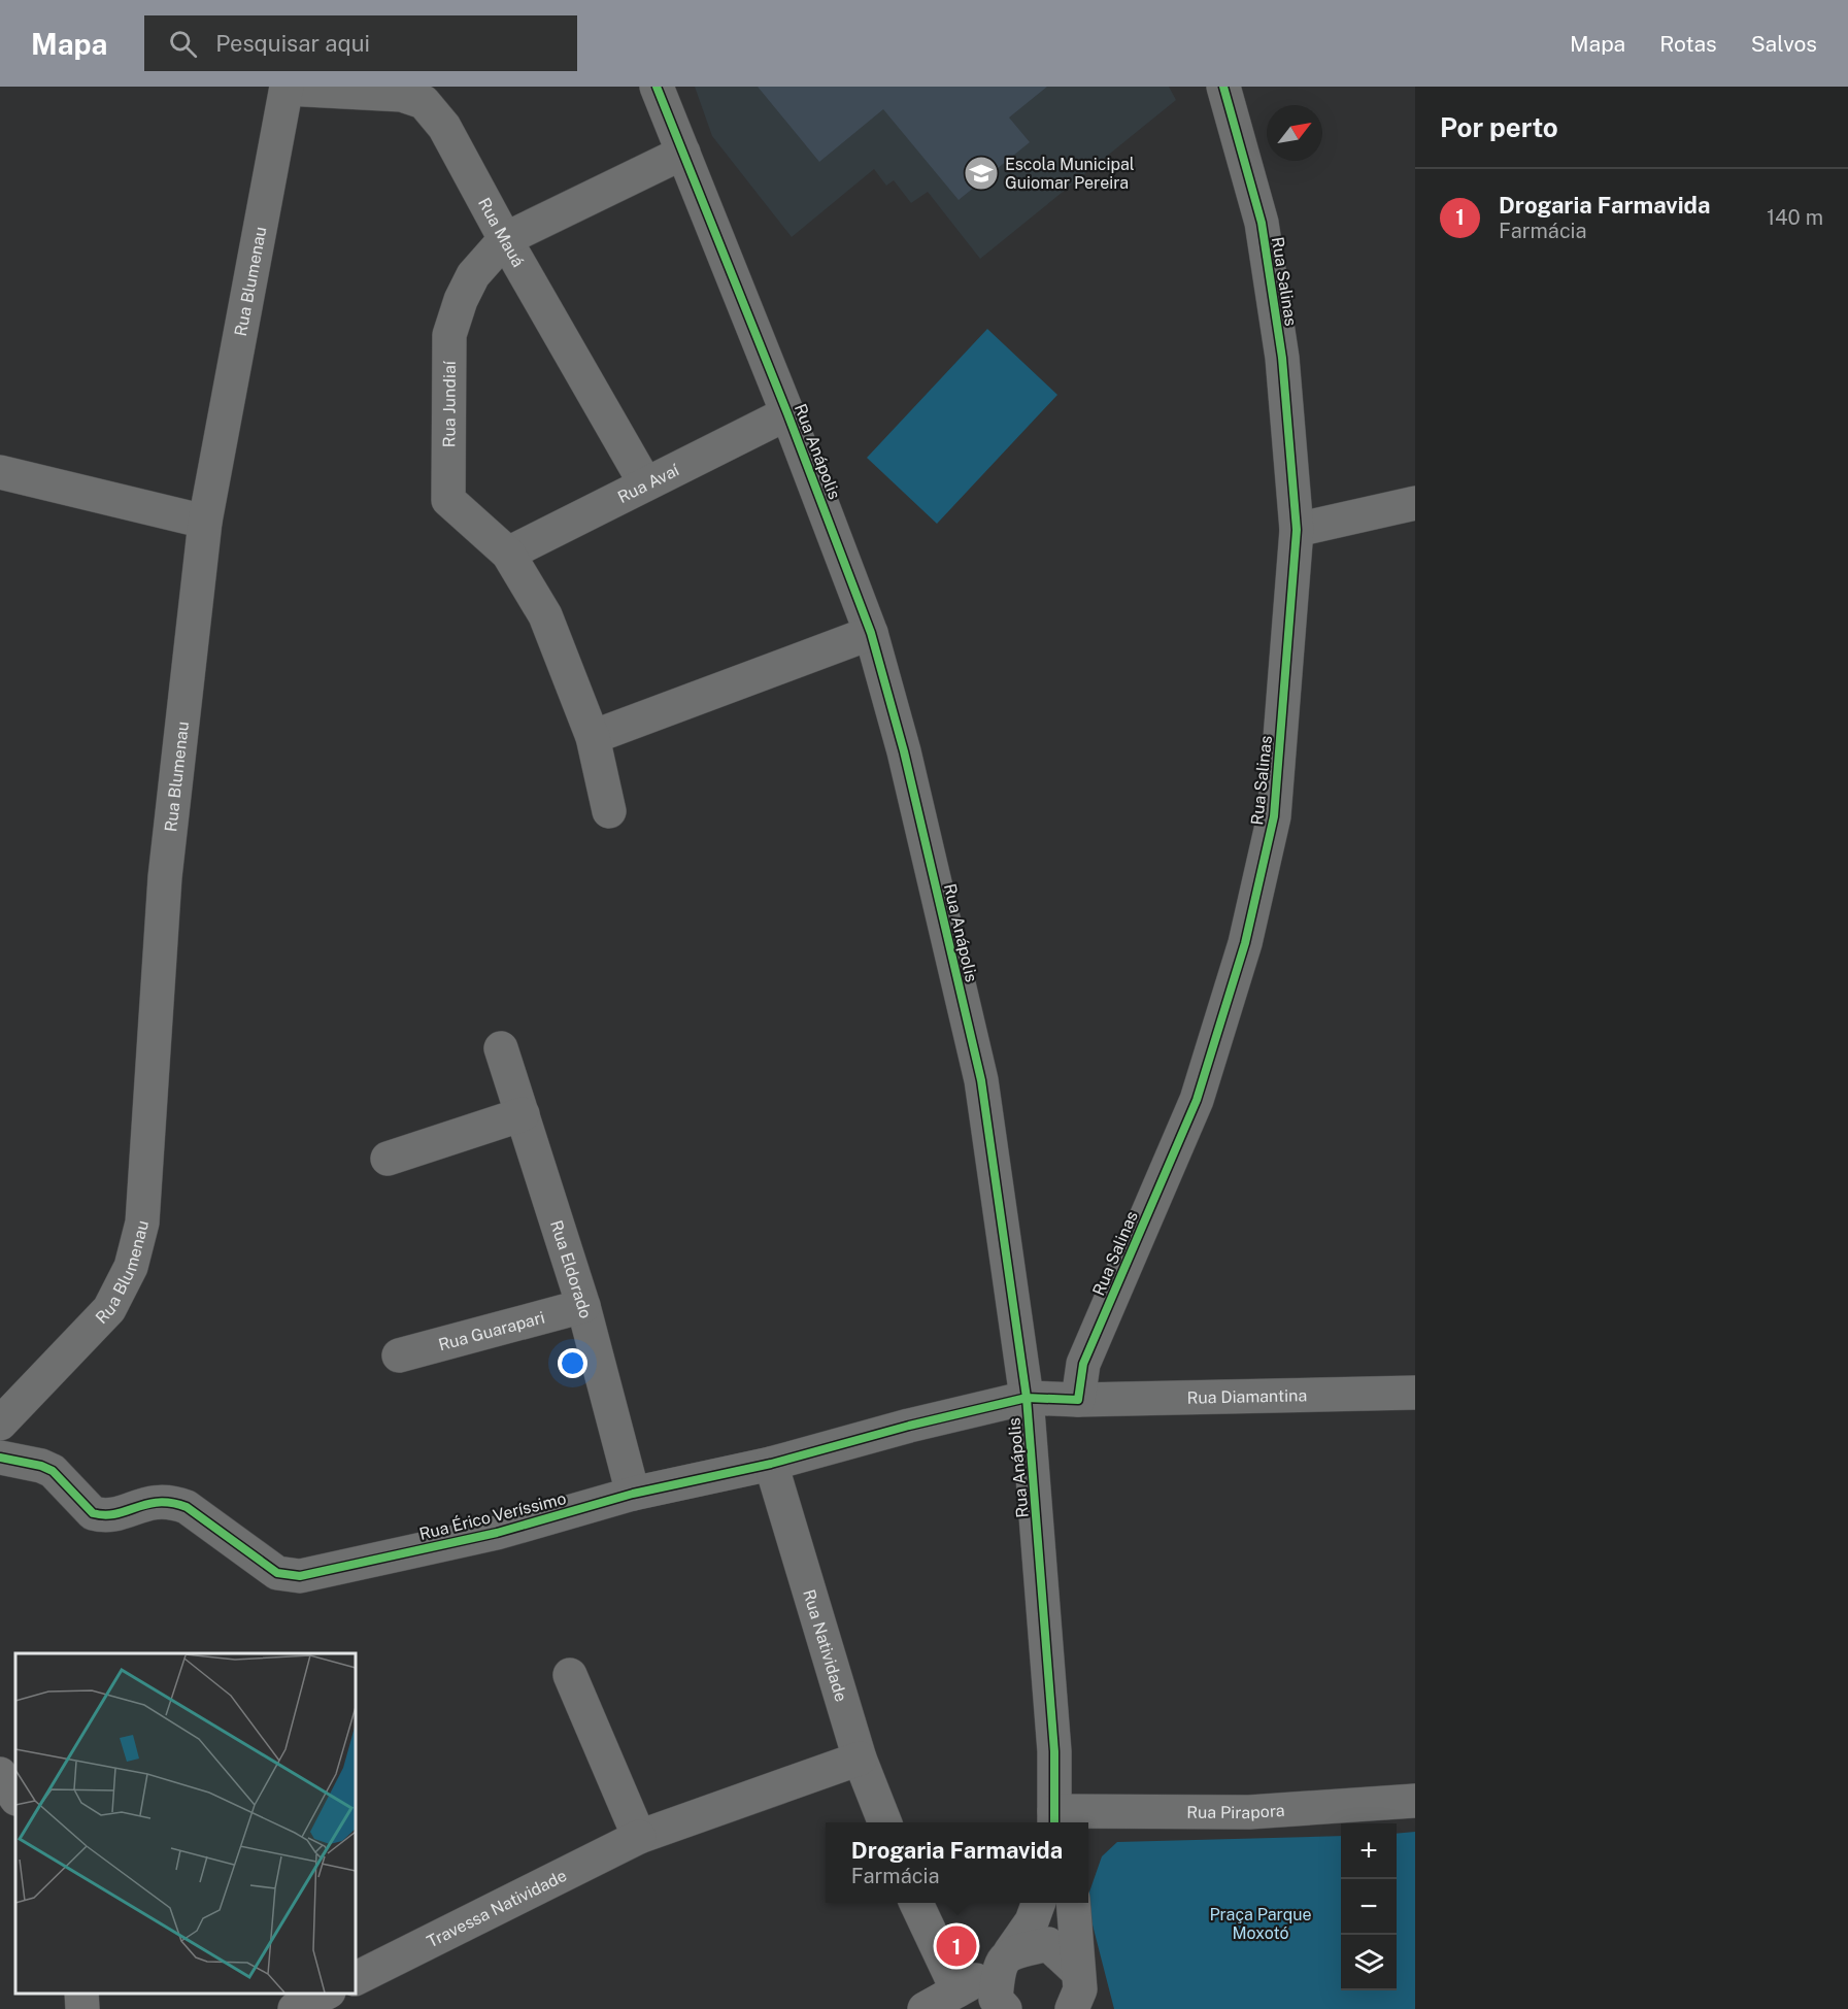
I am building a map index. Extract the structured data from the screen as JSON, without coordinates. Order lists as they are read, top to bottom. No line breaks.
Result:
{"streets":{"street":["Rua Mauá","Rua Blumenau","Rua Salinas","Rua Jundiaí","Rua Anápolis","Rua Avaí","Rua Eldorado","Rua Guarapari","Rua Diamantina","Rua Érico Veríssimo","Rua Natividade","Rua Pirapora","Travessa Natividade"]},"crossings":[["Rua Mauá","Rua Blumenau"],["Rua Mauá","Rua Jundiaí"],["Rua Mauá","Rua Avaí"],["Rua Salinas","Rua Diamantina"],["Rua Jundiaí","Rua Anápolis"],["Rua Jundiaí","Rua Avaí"],["Rua Anápolis","Rua Avaí"],["Rua Anápolis","Rua Érico Veríssimo"],["Rua Anápolis","Rua Pirapora"],["Rua Eldorado","Rua Guarapari"],["Rua Eldorado","Rua Érico Veríssimo"],["Rua Érico Veríssimo","Rua Natividade"],["Rua Natividade","Travessa Natividade"]],"parks":["Praça Parque Moxotó"],"places":{"school or university":["Escola Municipal Guiomar Pereira"]},"north":"top right","page":{"header":"Mapa","search":"Pesquisar aqui","nav":["Mapa","Rotas","Salvos"],"heading":"Por perto","list":[{"mark":"1","name":"Drogaria Farmavida","note":"Farmácia","value":"140 m"}],"popup":["Drogaria Farmavida","Farmácia"],"map_buttons":["+","−"],"pins":"1"}}
